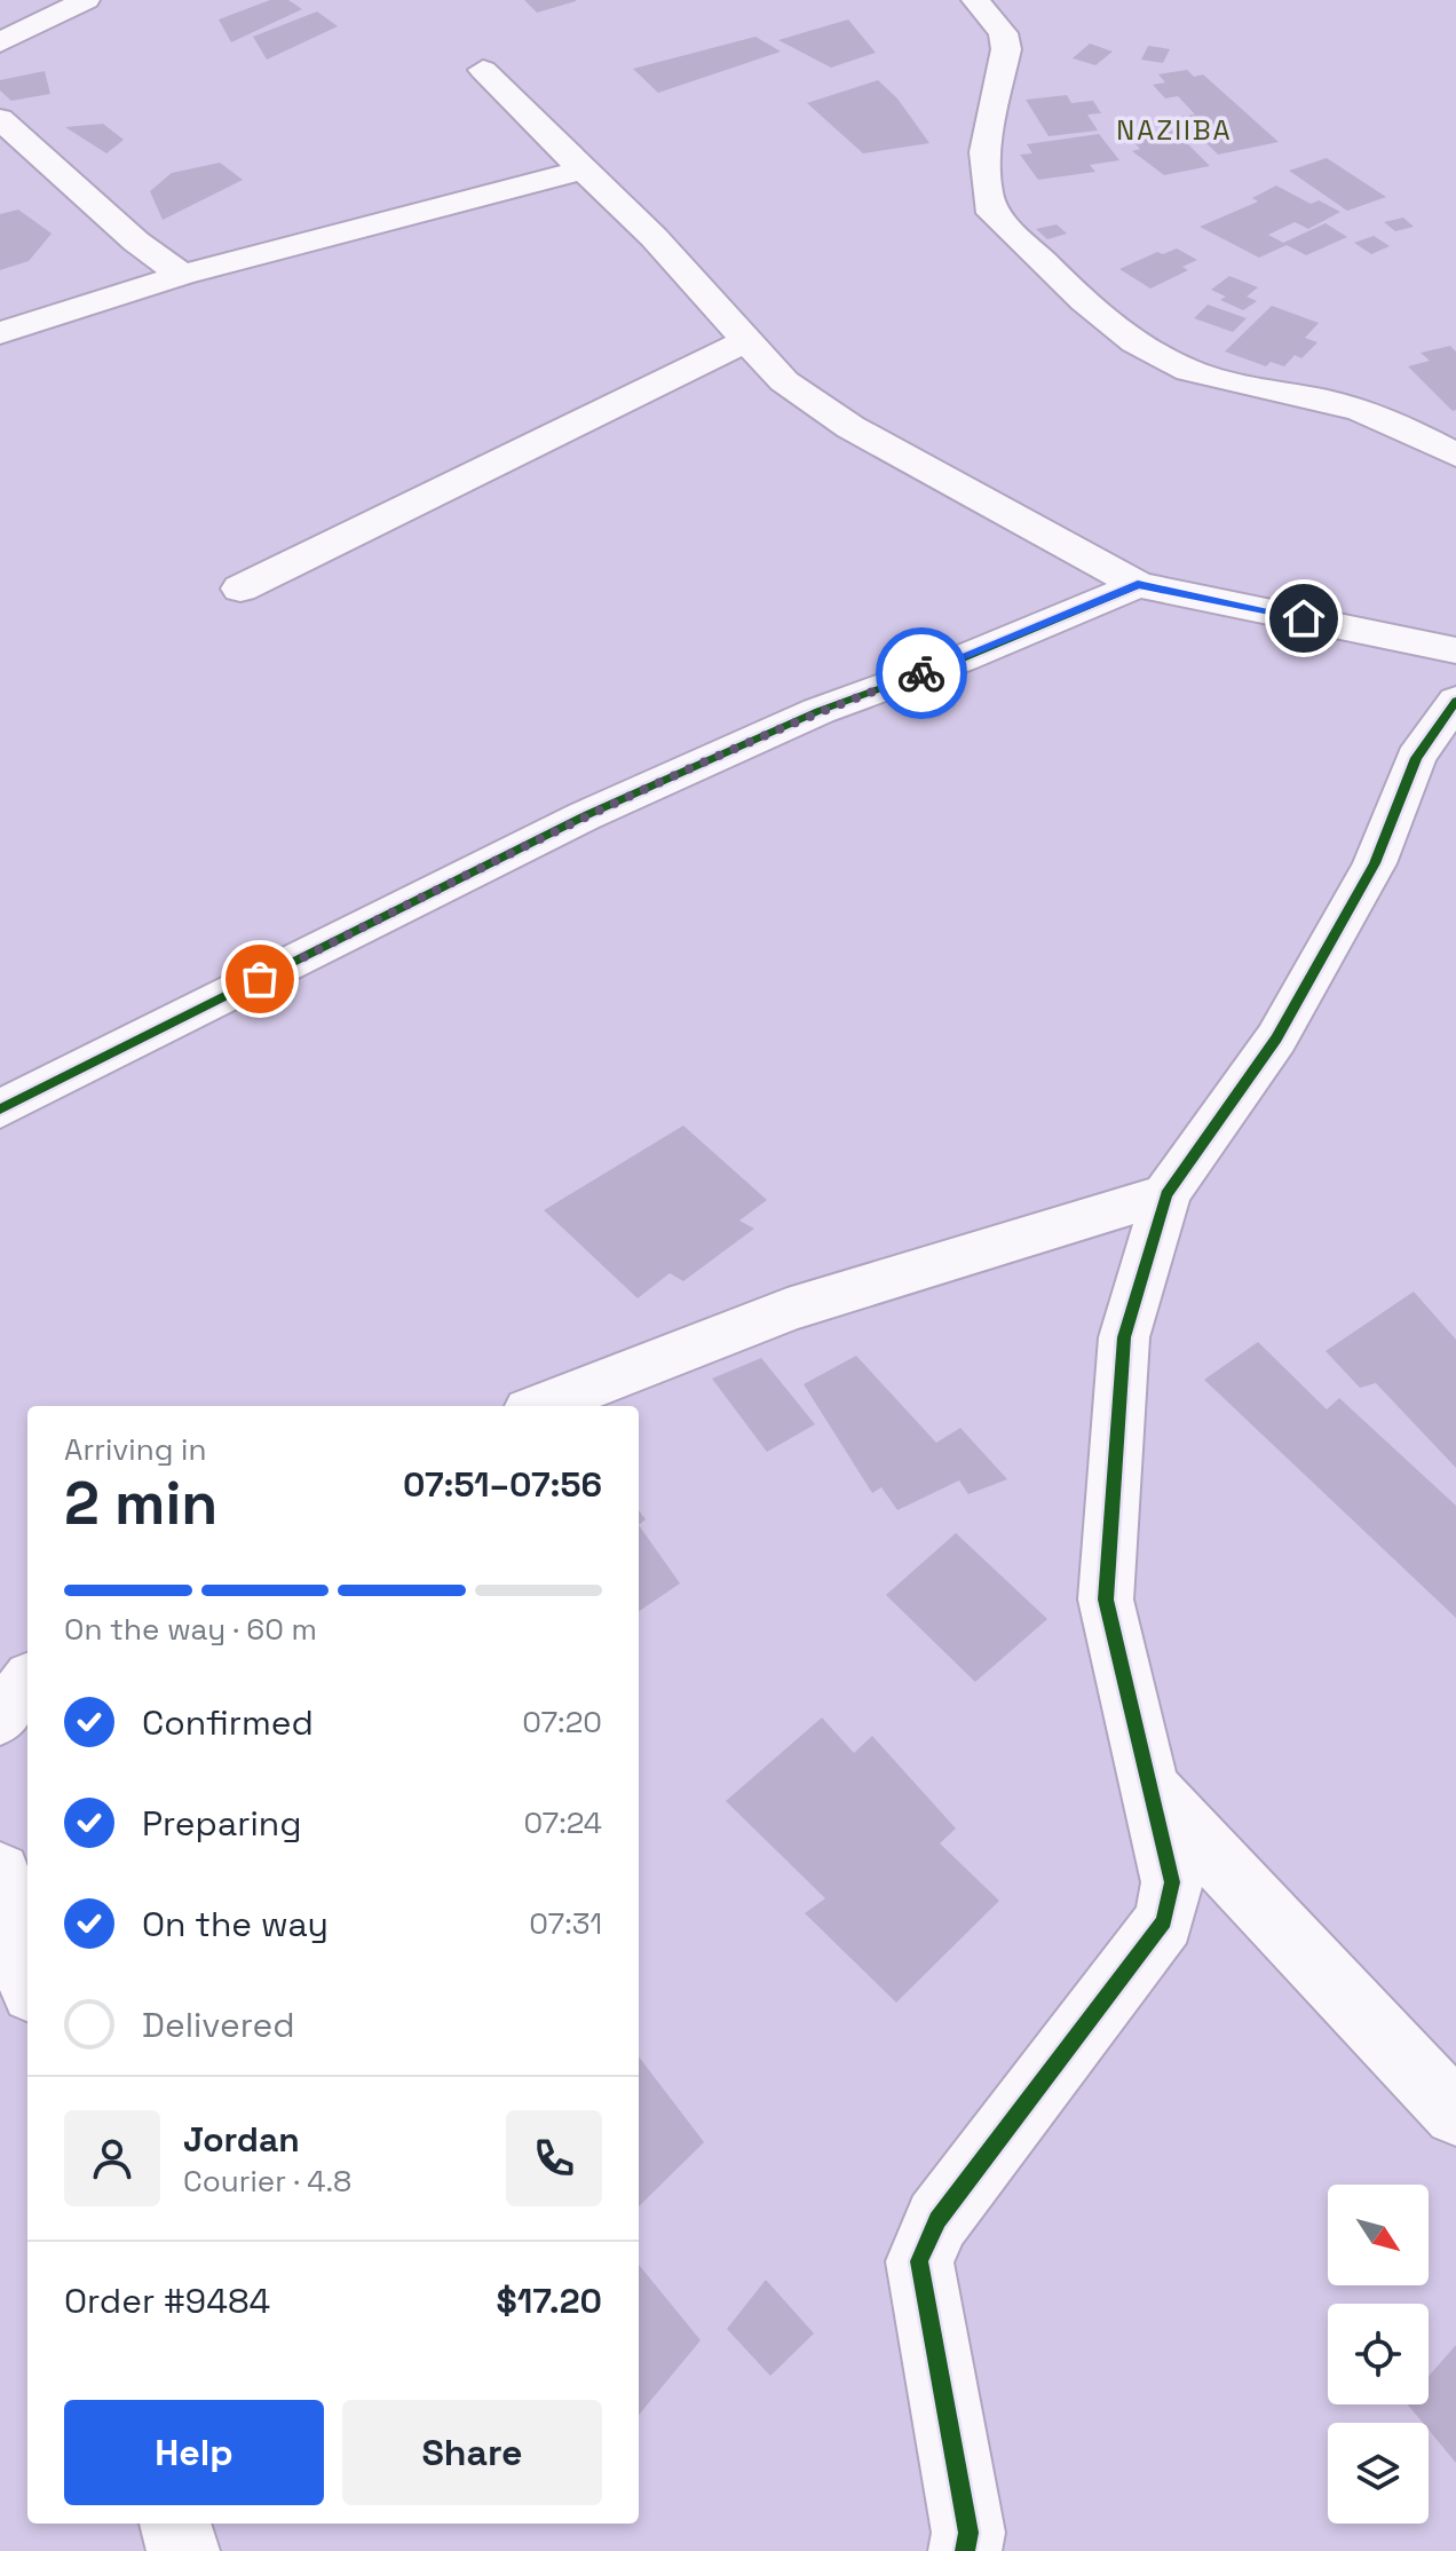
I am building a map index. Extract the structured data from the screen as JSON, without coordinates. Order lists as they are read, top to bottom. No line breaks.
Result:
{"districts":["NAZIIBA"],"north":"bottom right","page":{"heading":["2 min","Arriving in","07:51–07:56"],"panel":["Jordan","Courier · 4.8","Order #9484","$17.20"],"bar":"On the way · 60 m","list":[["Confirmed","07:20"],["Preparing","07:24"],["On the way","07:31"],"Delivered"],"buttons":["Help","Share"]}}
